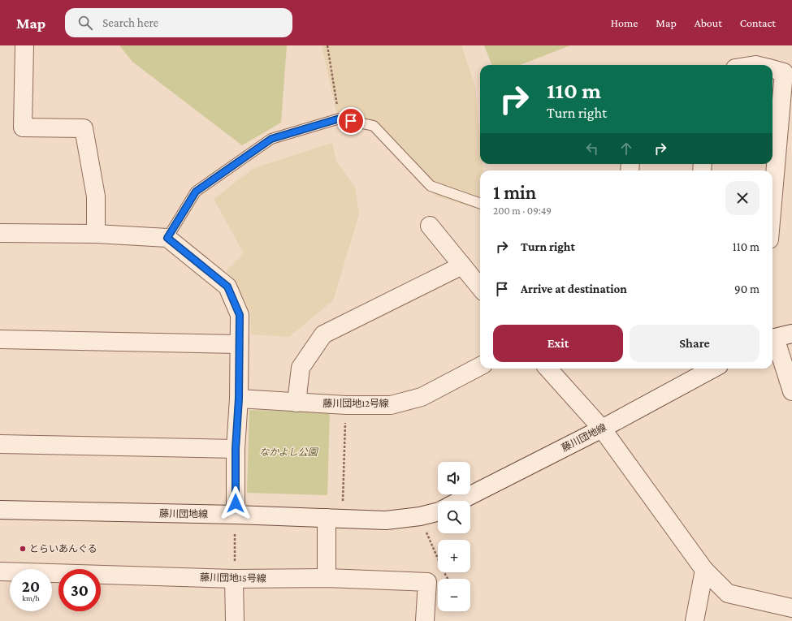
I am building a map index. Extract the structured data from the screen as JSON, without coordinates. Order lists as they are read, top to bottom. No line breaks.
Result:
{"streets":{"street":["藤川団地12号線","藤川団地線","藤川団地15号線"]},"parks":["なかよし公園"],"places":["とらいあんぐる"],"page":{"header":"Map","search":"Search here","nav":["Home","Map","About","Contact"],"turn":["110 m","Turn right"],"heading":["1 min","200 m · 09:49"],"list":[{"name":"Turn right","value":"110 m"},{"name":"Arrive at destination","value":"90 m"}],"buttons":["Exit","Share"],"map_buttons":["+","−"],"speed":"20 km/h","limit":"30"}}
